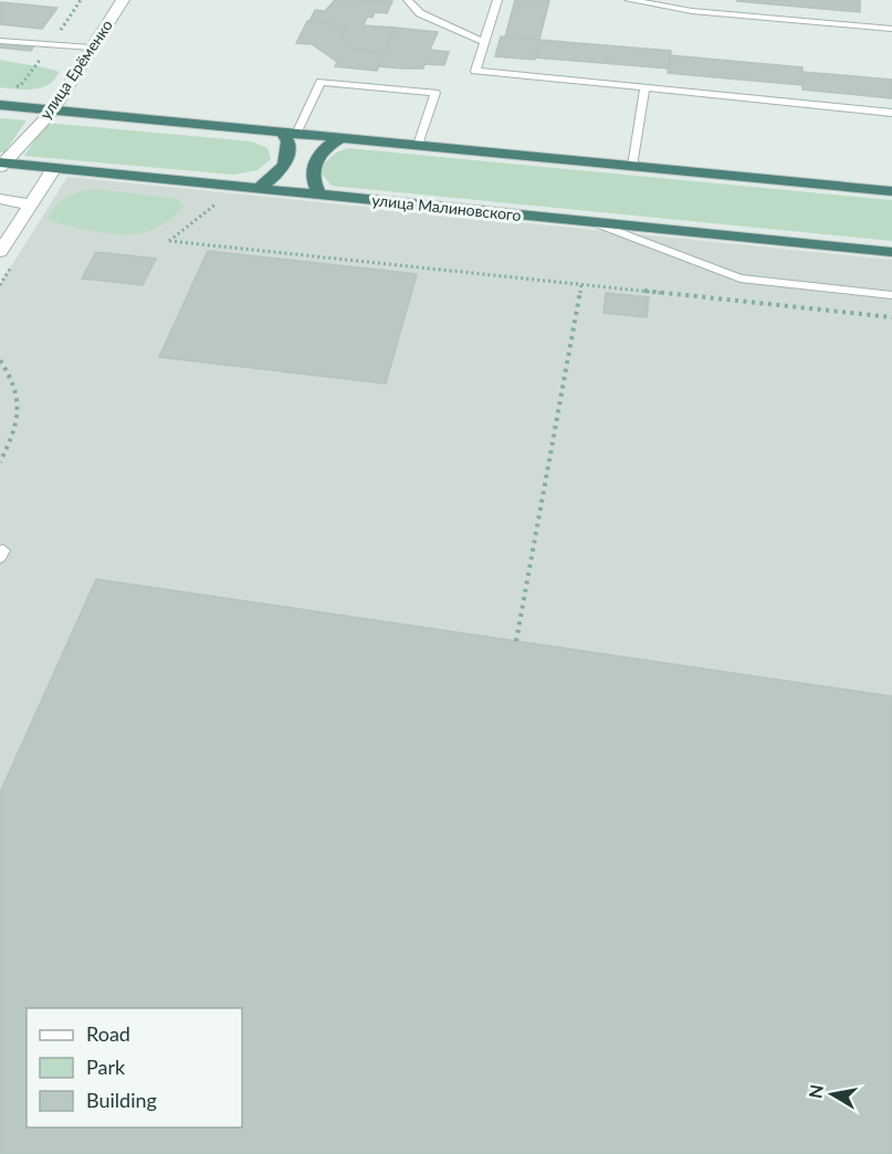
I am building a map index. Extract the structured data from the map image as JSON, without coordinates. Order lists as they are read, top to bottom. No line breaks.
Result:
{"streets":{"highway":["улица Малиновского"],"street":["улица Ерёменко"]},"crossings":[["улица Ерёменко","улица Малиновского"]],"legend":["Road","Park","Building"],"north":"left"}
